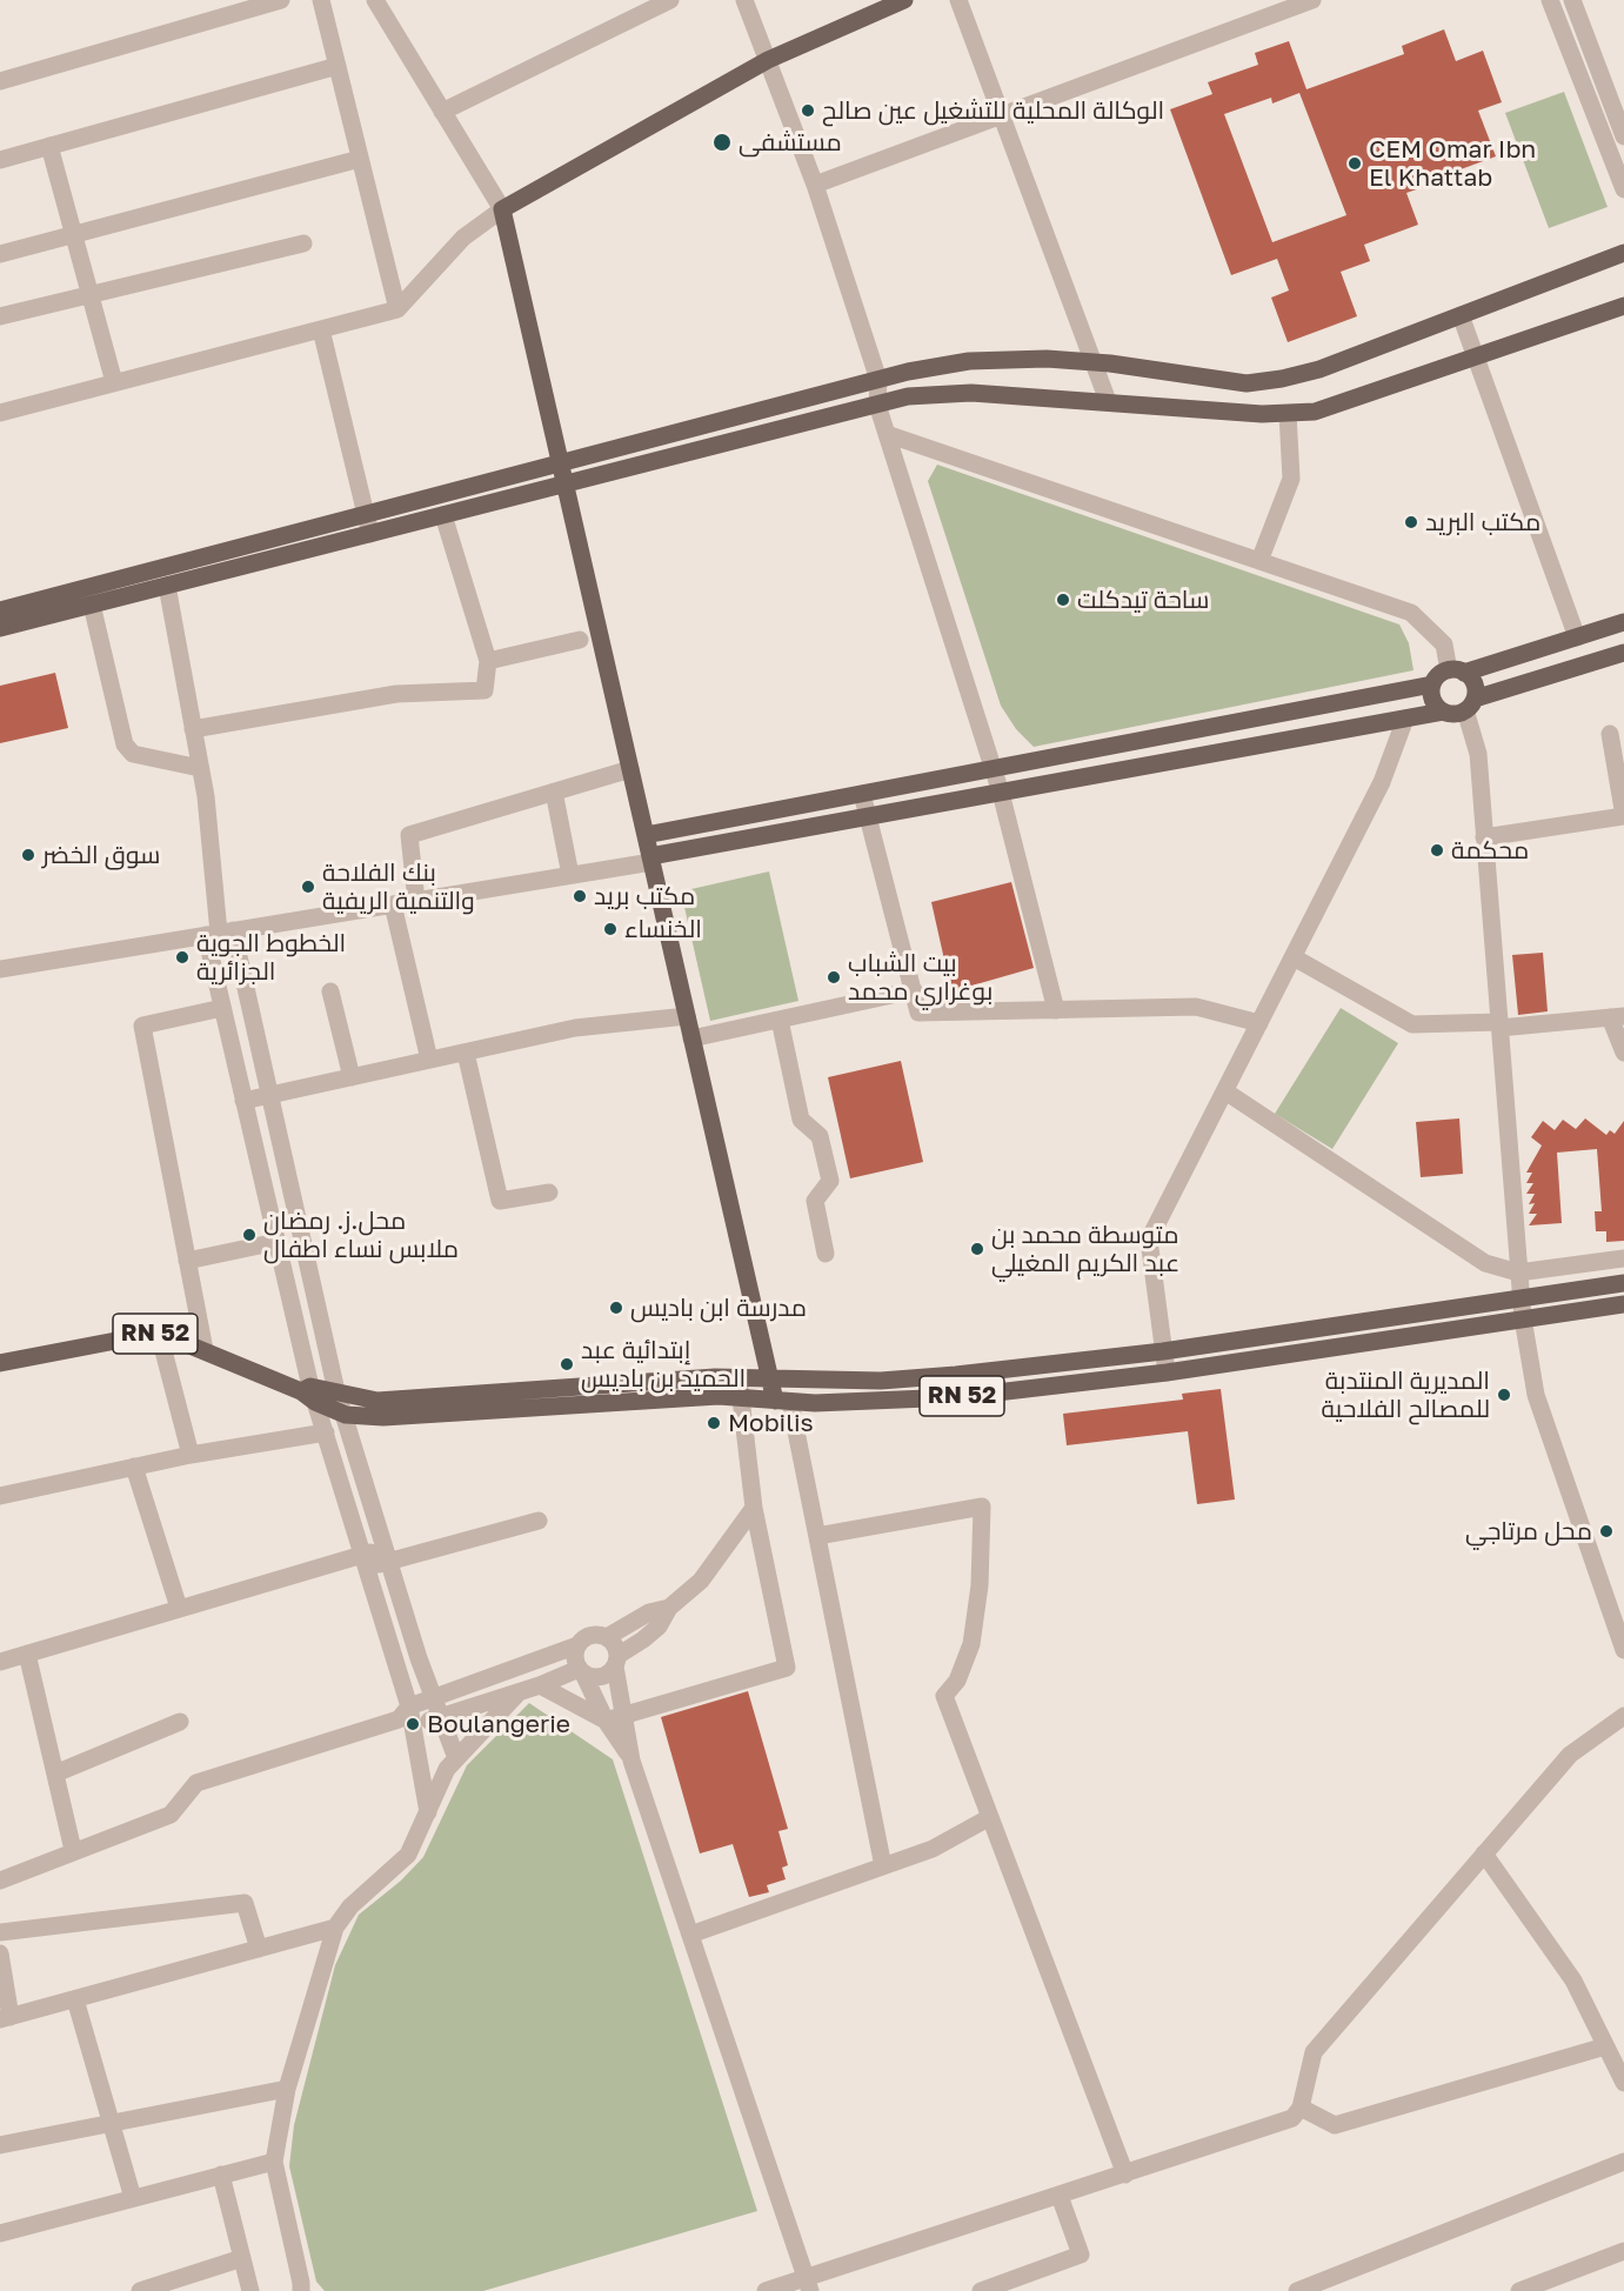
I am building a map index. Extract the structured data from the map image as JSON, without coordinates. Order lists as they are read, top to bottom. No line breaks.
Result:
{"streets":{"main road":["RN 52"]},"places":["الوكالة المحلية للتشغيل عين صالح","مستشفى","CEM Omar Ibn El Khattab","مكتب البريد","ساحة تيدكلت","محكمة","سوق الخضر","بنك الفلاحة والتنمية الريفية","مكتب بريد","الخنساء","الخطوط الجوية الجزائرية","بيت الشباب بوغراري محمد","محل.ز. رمضان ملابس نساء اطفال","متوسطة محمد بن عبد الكريم المغيلي","مدرسة ابن باديس","إبتدائية عبد الحميد بن باديس","المديرية المنتدبة للمصالح الفلاحية","Mobilis","محل مرتاجي","Boulangerie"]}
